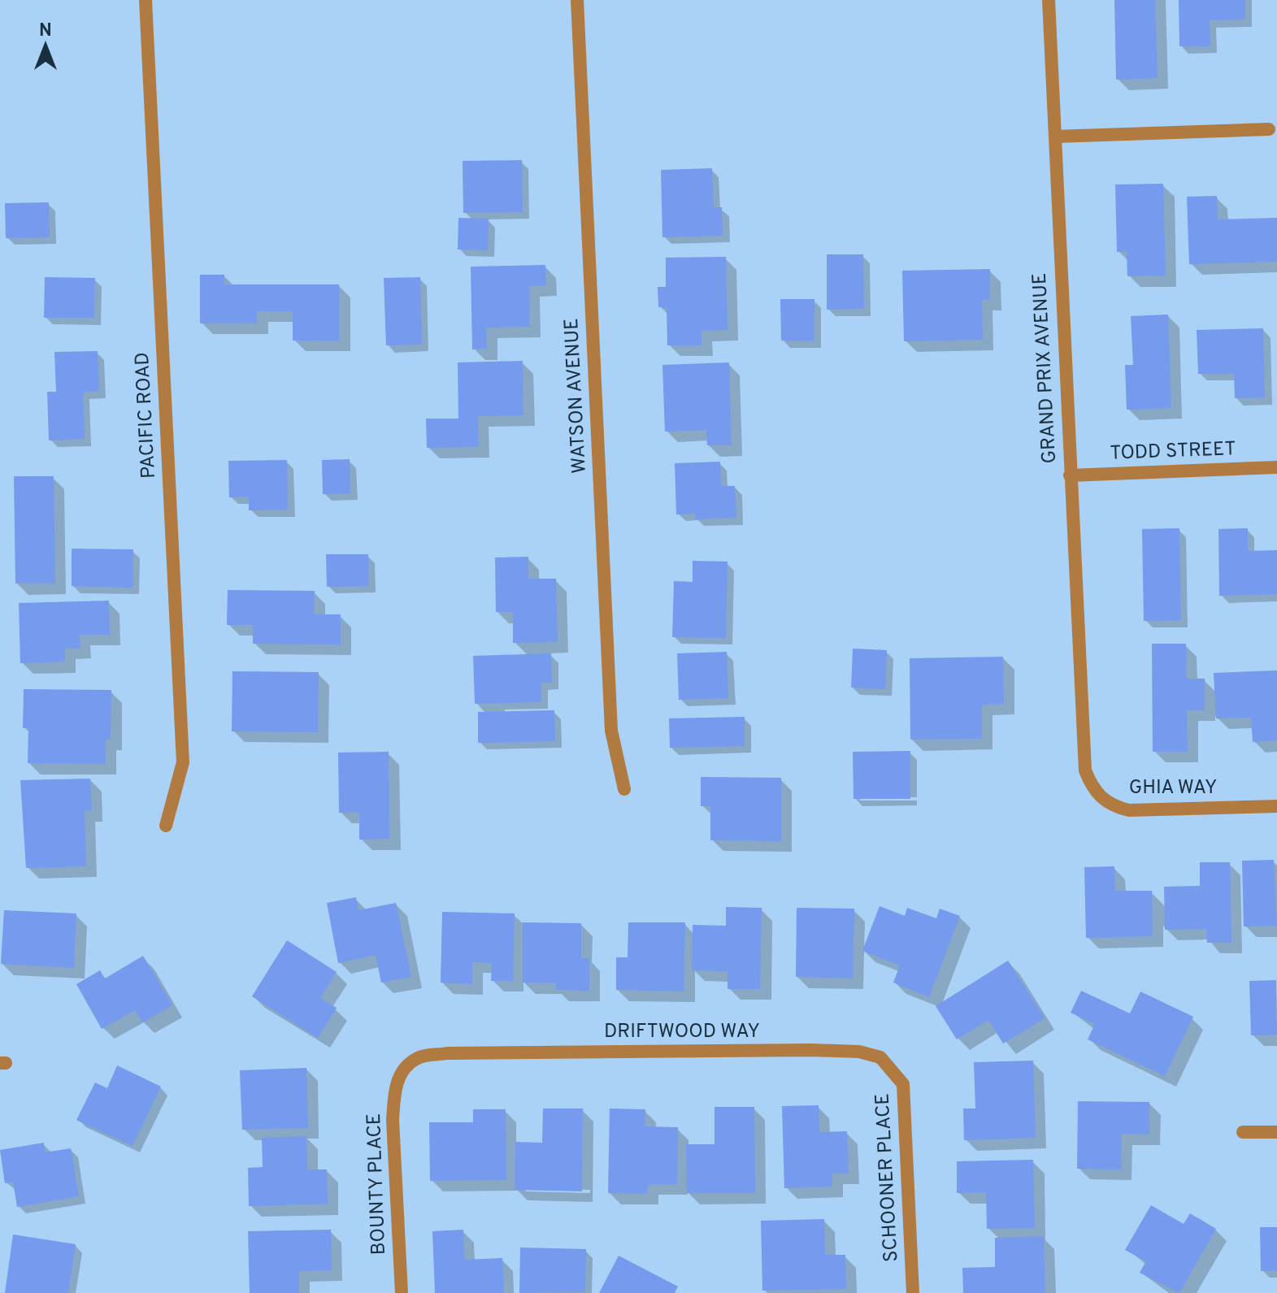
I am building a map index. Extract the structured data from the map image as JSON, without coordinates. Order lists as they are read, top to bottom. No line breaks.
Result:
{"streets":{"street":["GRAND PRIX AVENUE","WATSON AVENUE","PACIFIC ROAD","TODD STREET","GHIA WAY","DRIFTWOOD WAY","SCHOONER PLACE","BOUNTY PLACE"]},"crossings":[["GRAND PRIX AVENUE","TODD STREET"],["GRAND PRIX AVENUE","GHIA WAY"],["DRIFTWOOD WAY","SCHOONER PLACE"],["DRIFTWOOD WAY","BOUNTY PLACE"]],"north":"top"}
